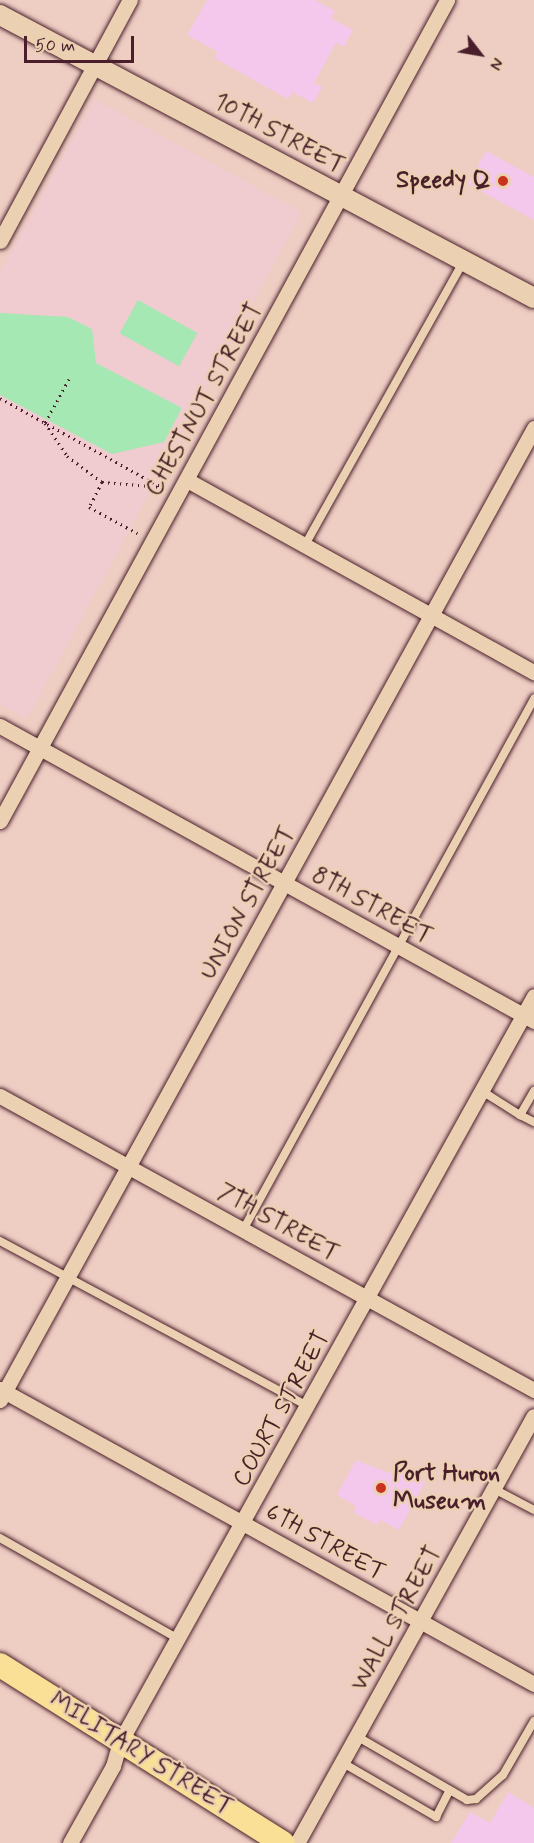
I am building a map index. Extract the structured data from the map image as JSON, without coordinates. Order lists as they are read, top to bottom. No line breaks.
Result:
{"streets":{"main road":["MILITARY STREET"],"street":["10TH STREET","CHESTNUT STREET","UNION STREET","8TH STREET","7TH STREET","COURT STREET","6TH STREET","WALL STREET"]},"crossings":[["10TH STREET","CHESTNUT STREET"],["CHESTNUT STREET","8TH STREET"],["UNION STREET","8TH STREET"],["UNION STREET","7TH STREET"],["UNION STREET","6TH STREET"],["8TH STREET","COURT STREET"],["7TH STREET","COURT STREET"],["COURT STREET","6TH STREET"],["COURT STREET","MILITARY STREET"],["6TH STREET","WALL STREET"]],"places":["Speedy Q","Port Huron Museum"],"scale_bar":"50 m","north":"bottom right"}
